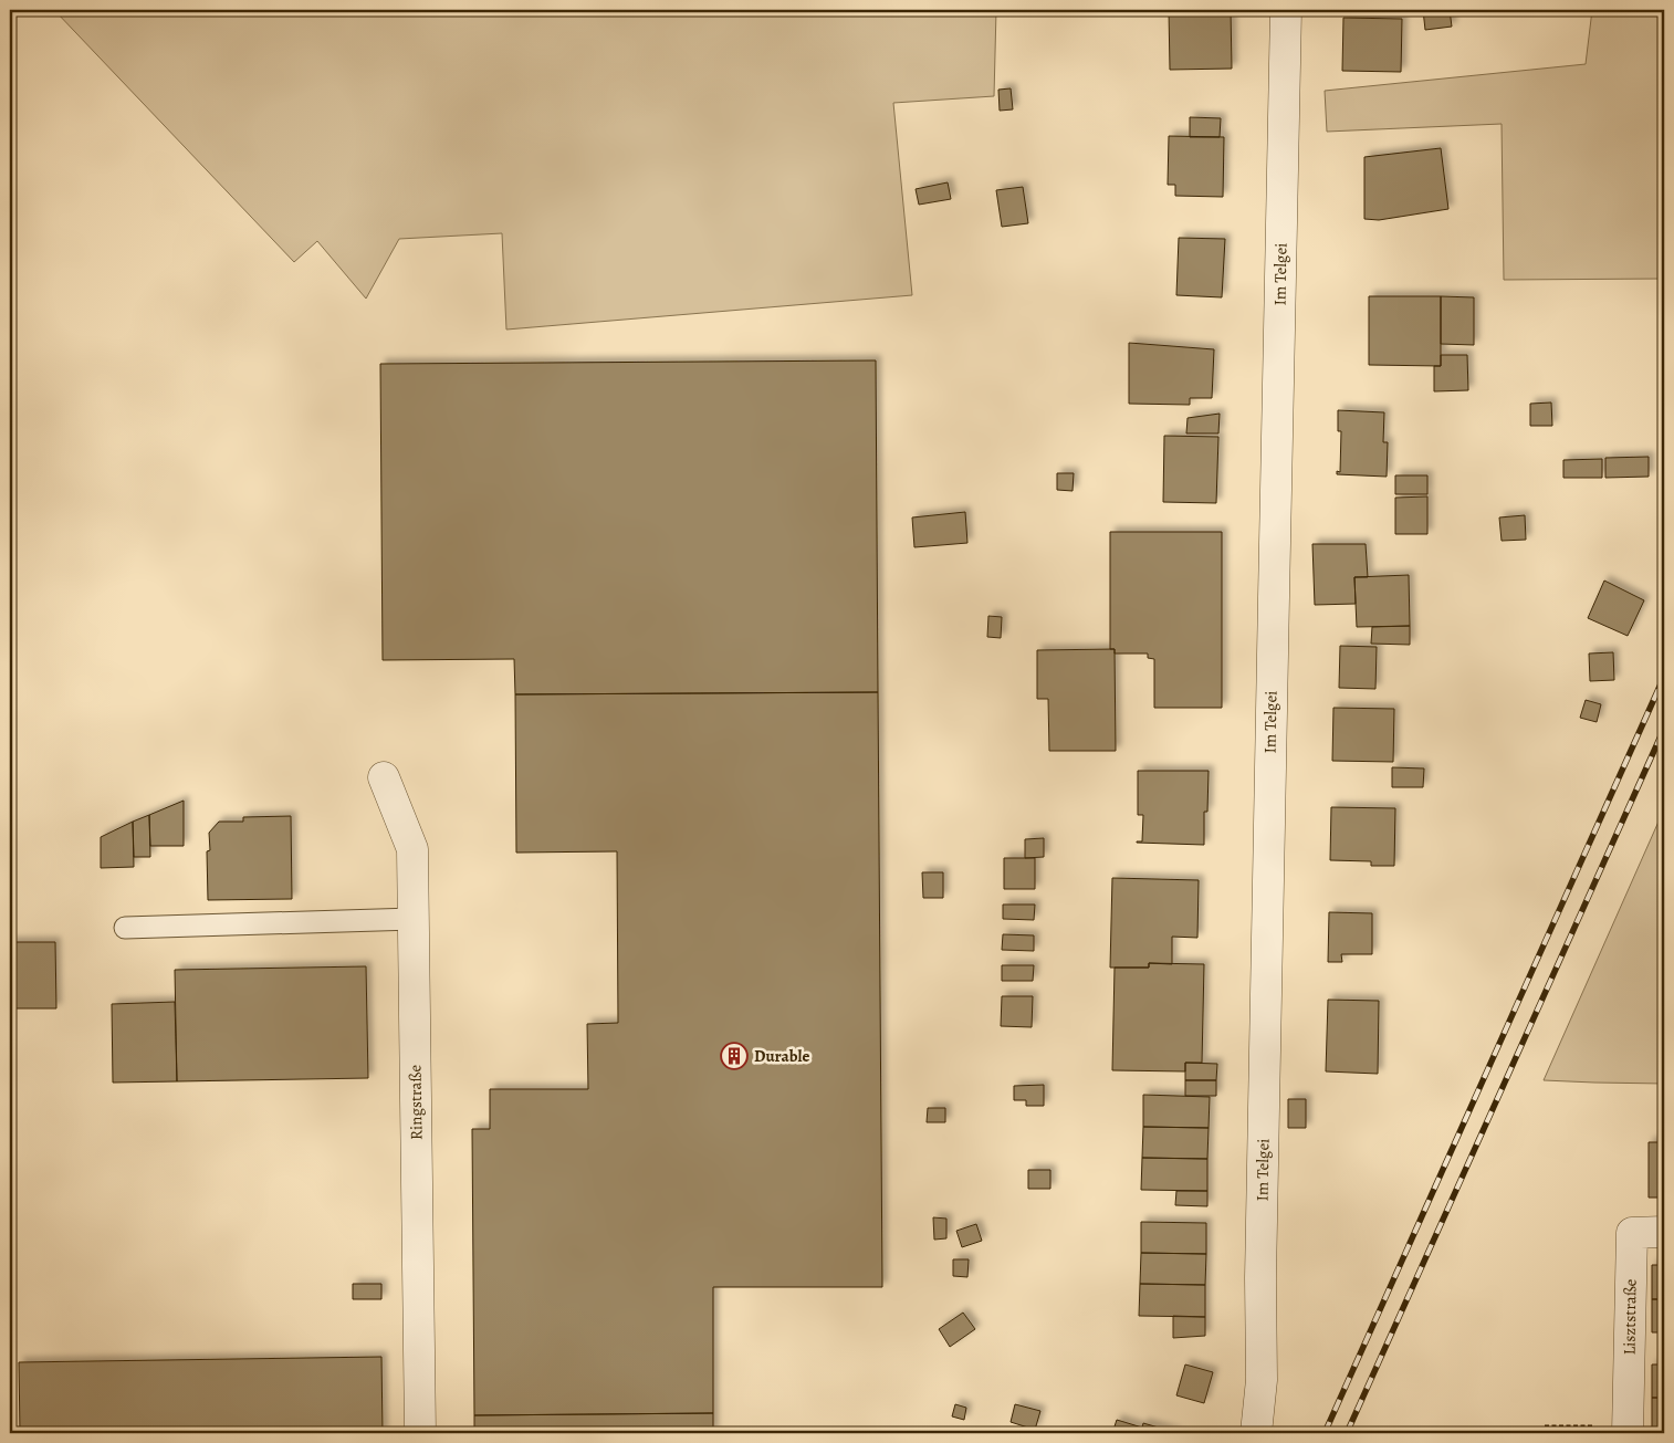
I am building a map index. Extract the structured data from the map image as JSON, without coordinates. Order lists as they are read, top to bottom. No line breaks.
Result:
{"streets":{"street":["Im Telgei","Ringstraße","Lisztstraße"]},"places":{"building":["Durable"]}}
